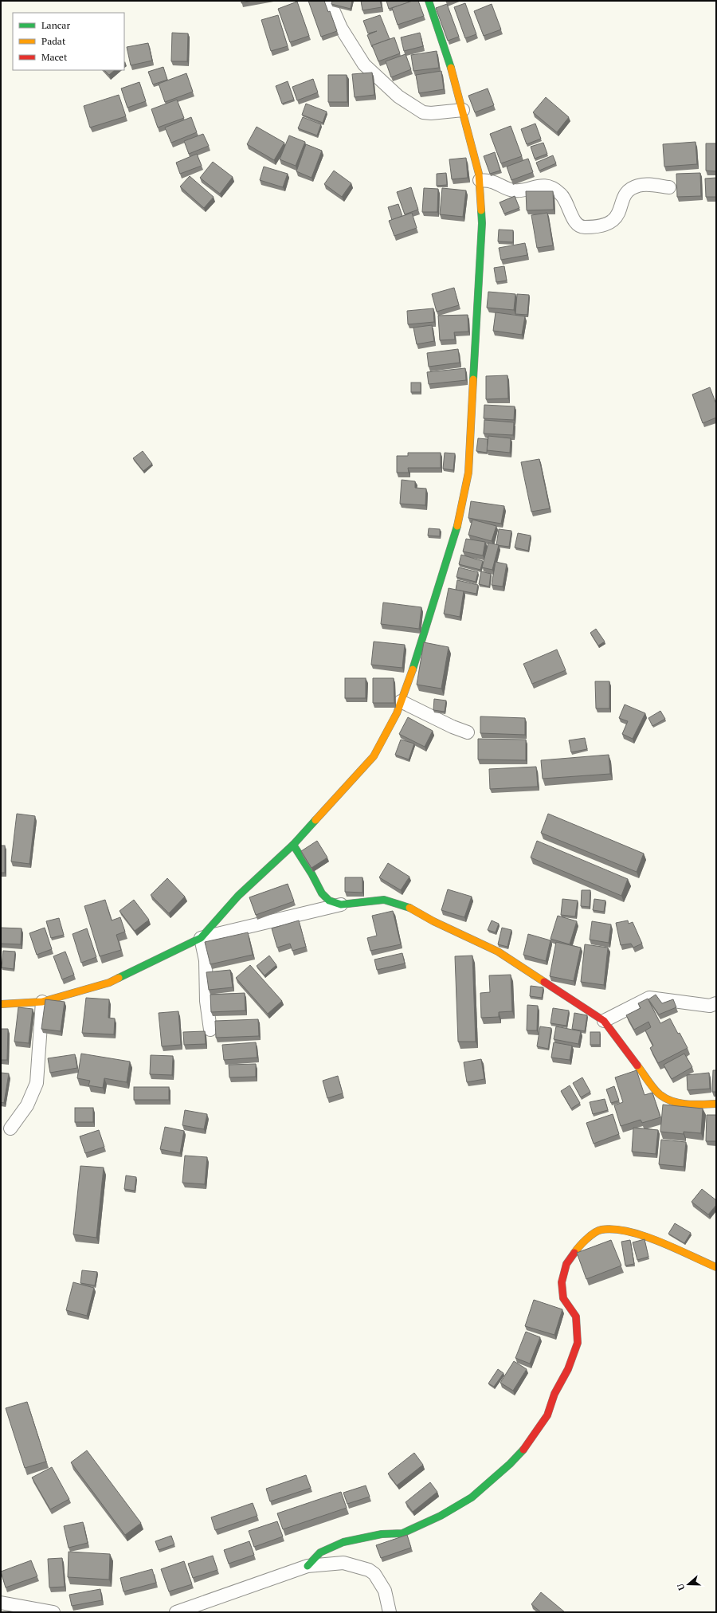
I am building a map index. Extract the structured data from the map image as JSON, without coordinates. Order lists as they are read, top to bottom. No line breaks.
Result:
{"legend":["Lancar","Padat","Macet"],"north":"left"}
